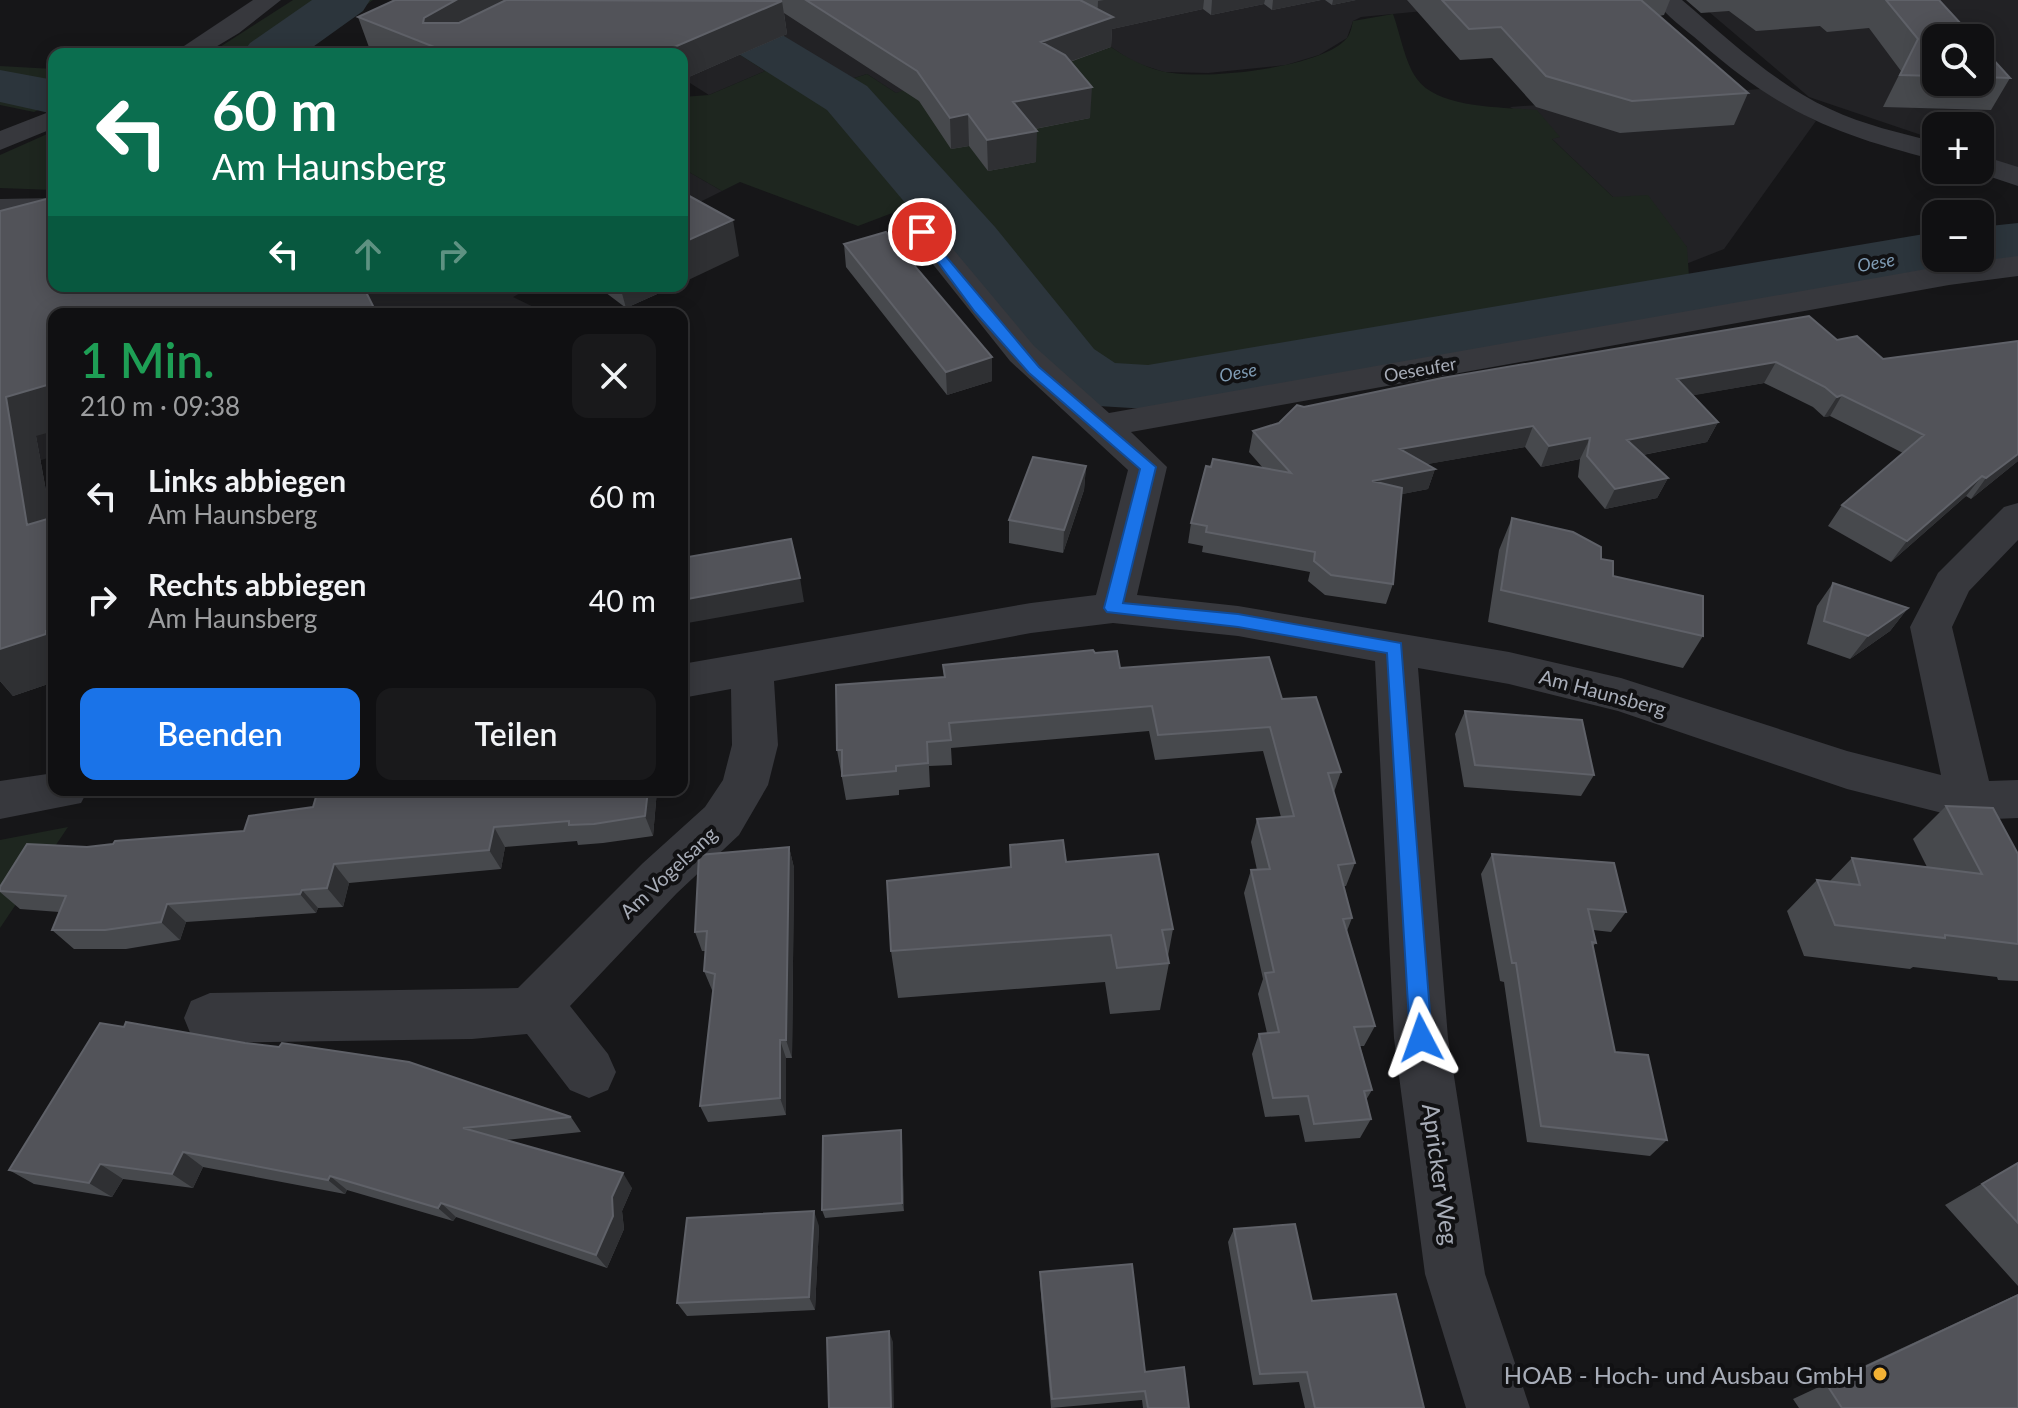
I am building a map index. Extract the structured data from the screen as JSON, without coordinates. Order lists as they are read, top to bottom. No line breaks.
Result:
{"streets":{"street":["Oeseufer","Am Haunsberg","Am Vogelsang","Apricker Weg"]},"crossings":[["Am Haunsberg","Apricker Weg"]],"water":["Oese"],"places":["HOAB - Hoch- und Ausbau GmbH"],"page":{"map_buttons":["+","−"],"turn":["60 m","Am Haunsberg"],"heading":["1 Min.","210 m · 09:38"],"list":[{"name":"Links abbiegen","note":"Am Haunsberg","value":"60 m"},{"name":"Rechts abbiegen","note":"Am Haunsberg","value":"40 m"}],"buttons":["Beenden","Teilen"]}}
